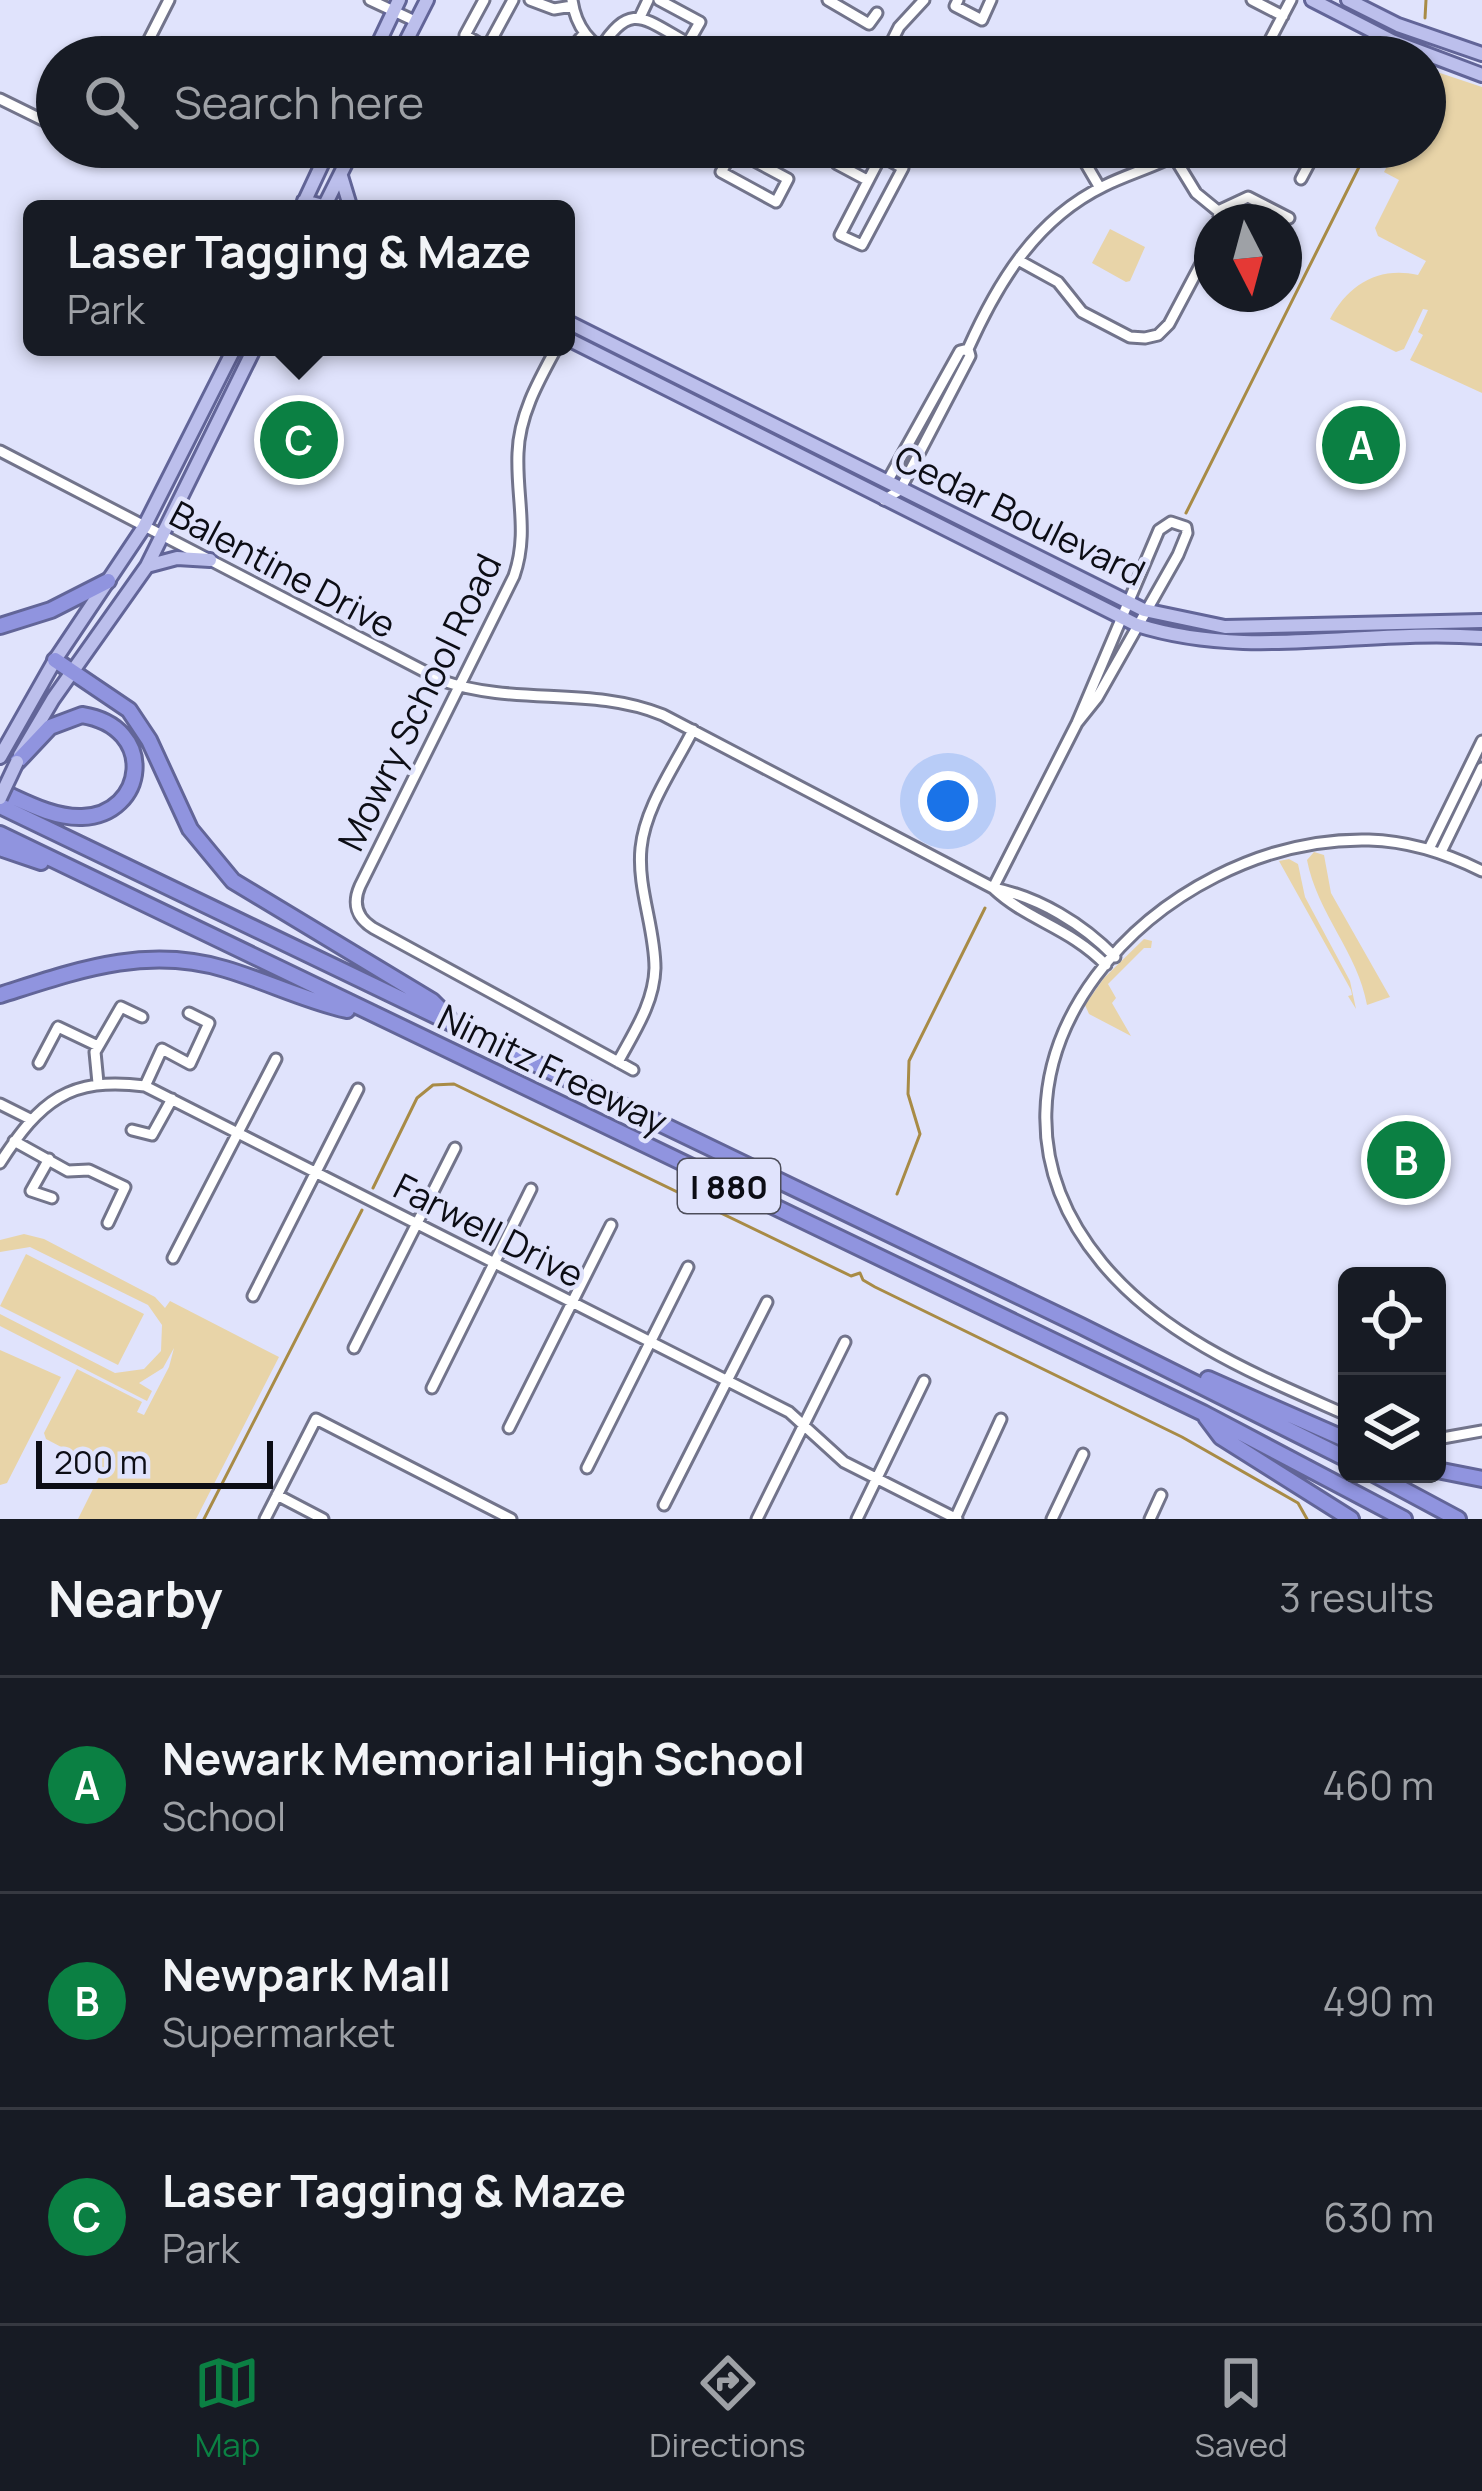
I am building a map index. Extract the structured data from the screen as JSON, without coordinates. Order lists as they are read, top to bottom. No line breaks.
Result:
{"streets":{"highway":["Nimitz Freeway","I 880"],"main road":["Cedar Boulevard"],"street":["Balentine Drive","Mowry School Road","Farwell Drive"]},"crossings":[["Balentine Drive","Mowry School Road"]],"scale_bar":"200 m","north":"bottom","page":{"search":"Search here","popup":["Laser Tagging & Maze","Park"],"pins":["C","A","B"],"scale":"200 m","heading":["Nearby","3 results"],"list":[{"mark":"A","name":"Newark Memorial High School","note":"School","value":"460 m"},{"mark":"B","name":"Newpark Mall","note":"Supermarket","value":"490 m"},{"mark":"C","name":"Laser Tagging & Maze","note":"Park","value":"630 m"}],"nav":["Map","Directions","Saved"]}}
